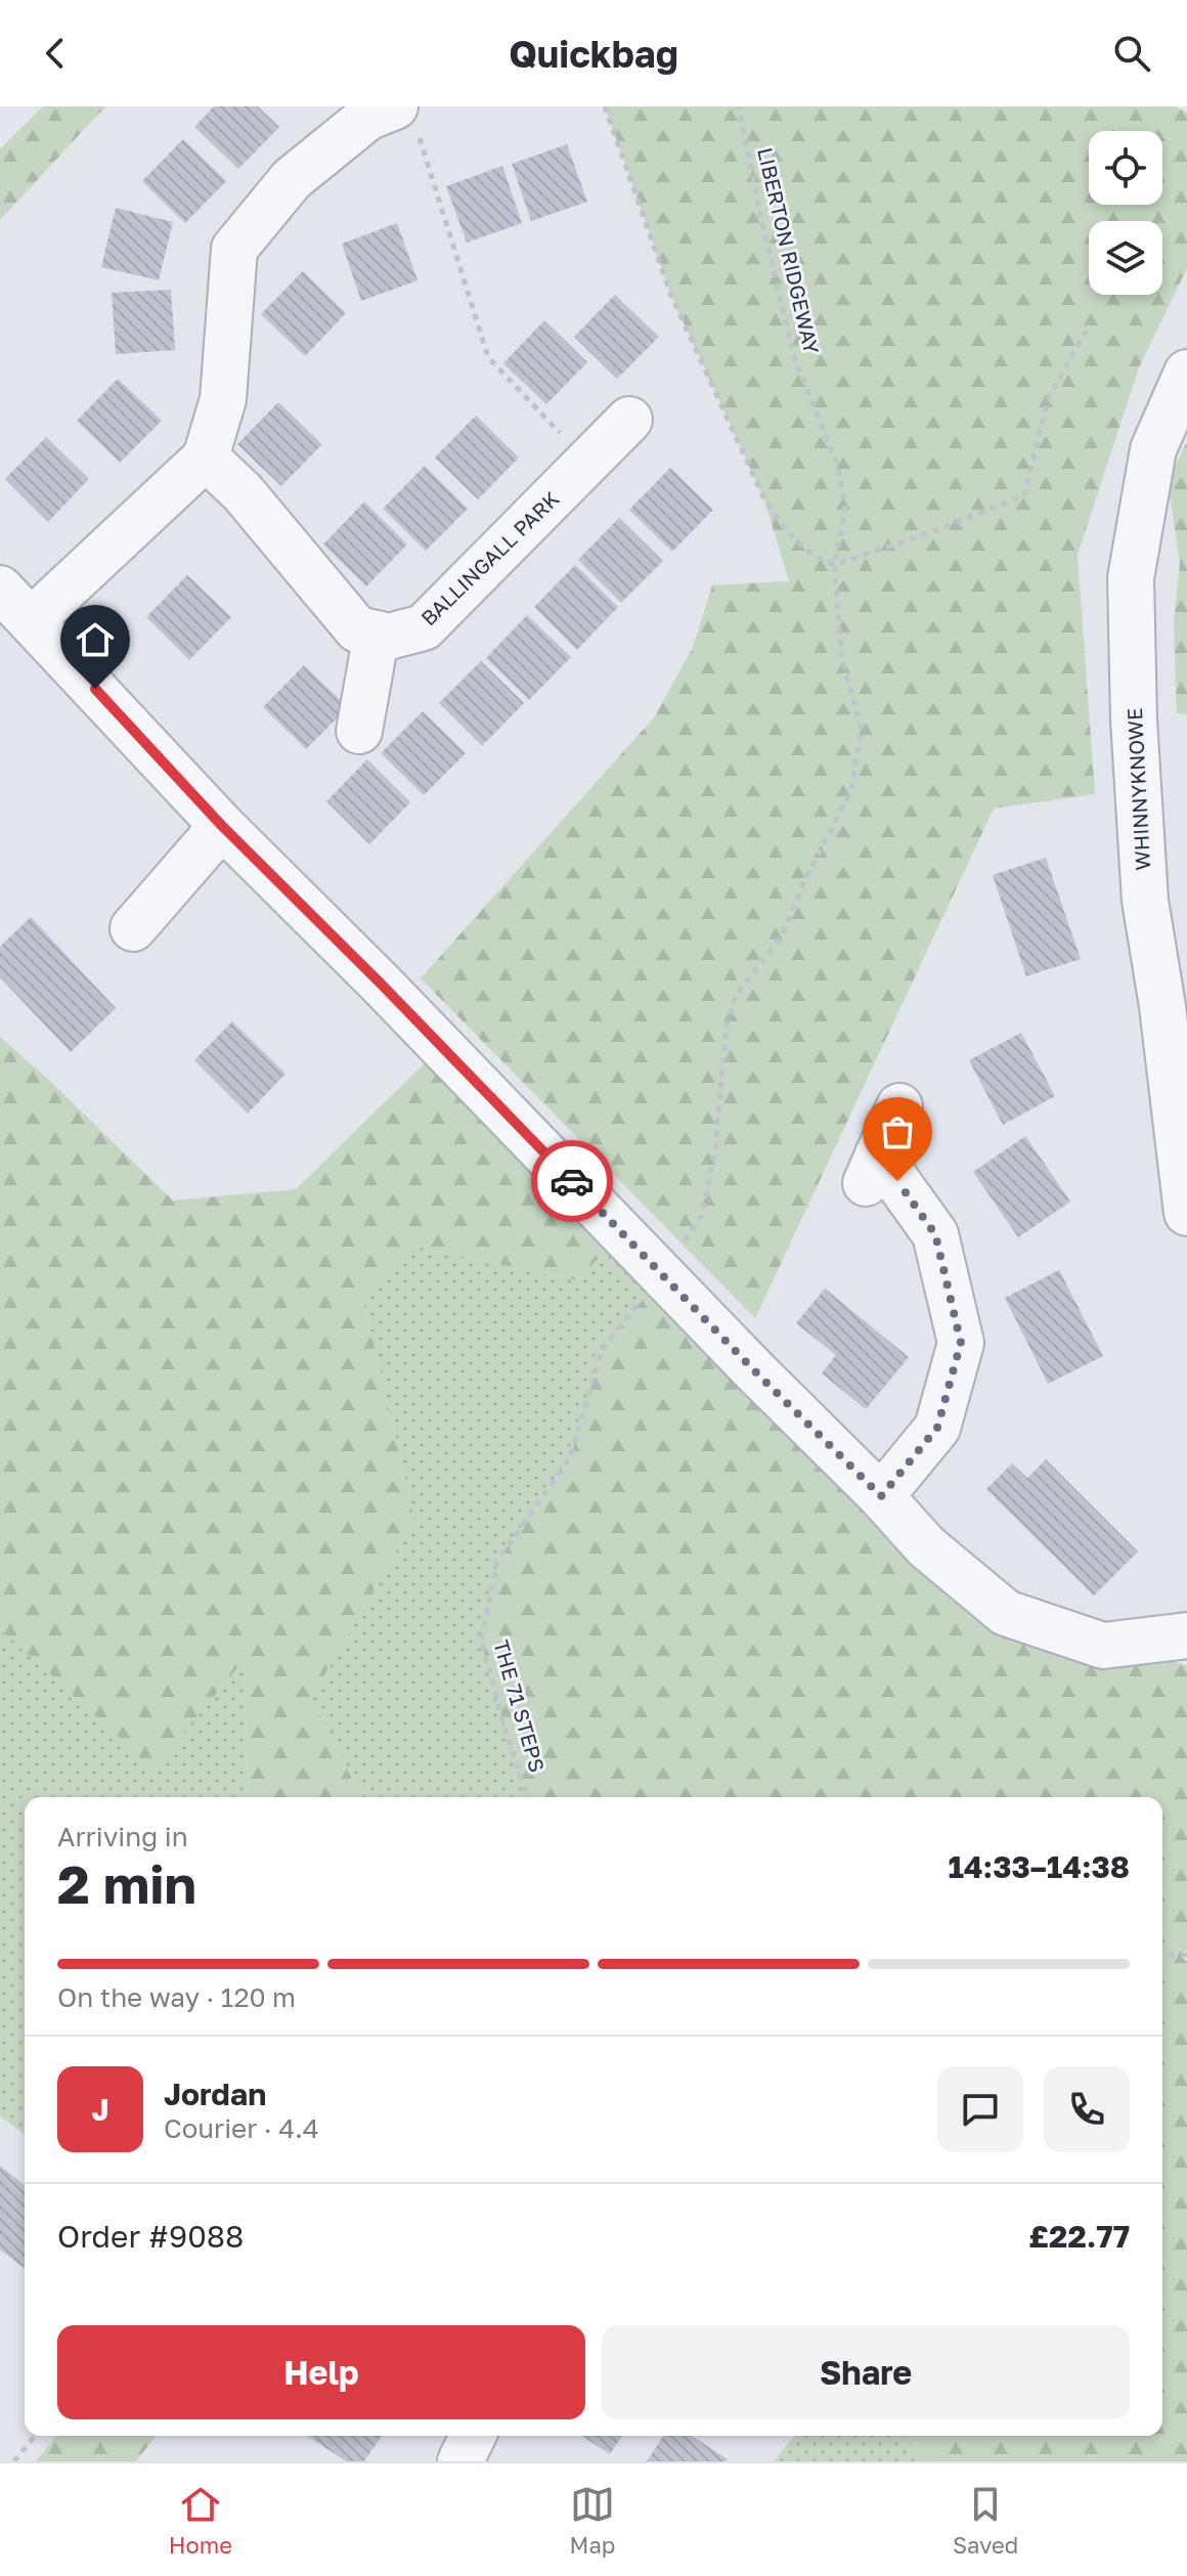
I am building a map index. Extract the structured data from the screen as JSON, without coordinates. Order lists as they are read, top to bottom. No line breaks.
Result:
{"streets":{"street":["BALLINGALL PARK","WHINNYKNOWE"],"path":["LIBERTON RIDGEWAY","THE 71 STEPS"]},"crossings":[["LIBERTON RIDGEWAY","THE 71 STEPS"]],"page":{"header":"Quickbag","heading":["2 min","Arriving in","14:33–14:38"],"panel":["Jordan","Courier · 4.4","Order #9088","£22.77"],"bar":"On the way · 120 m","round":"J","buttons":["Help","Share"],"tabs":["Home","Map","Saved"]}}
